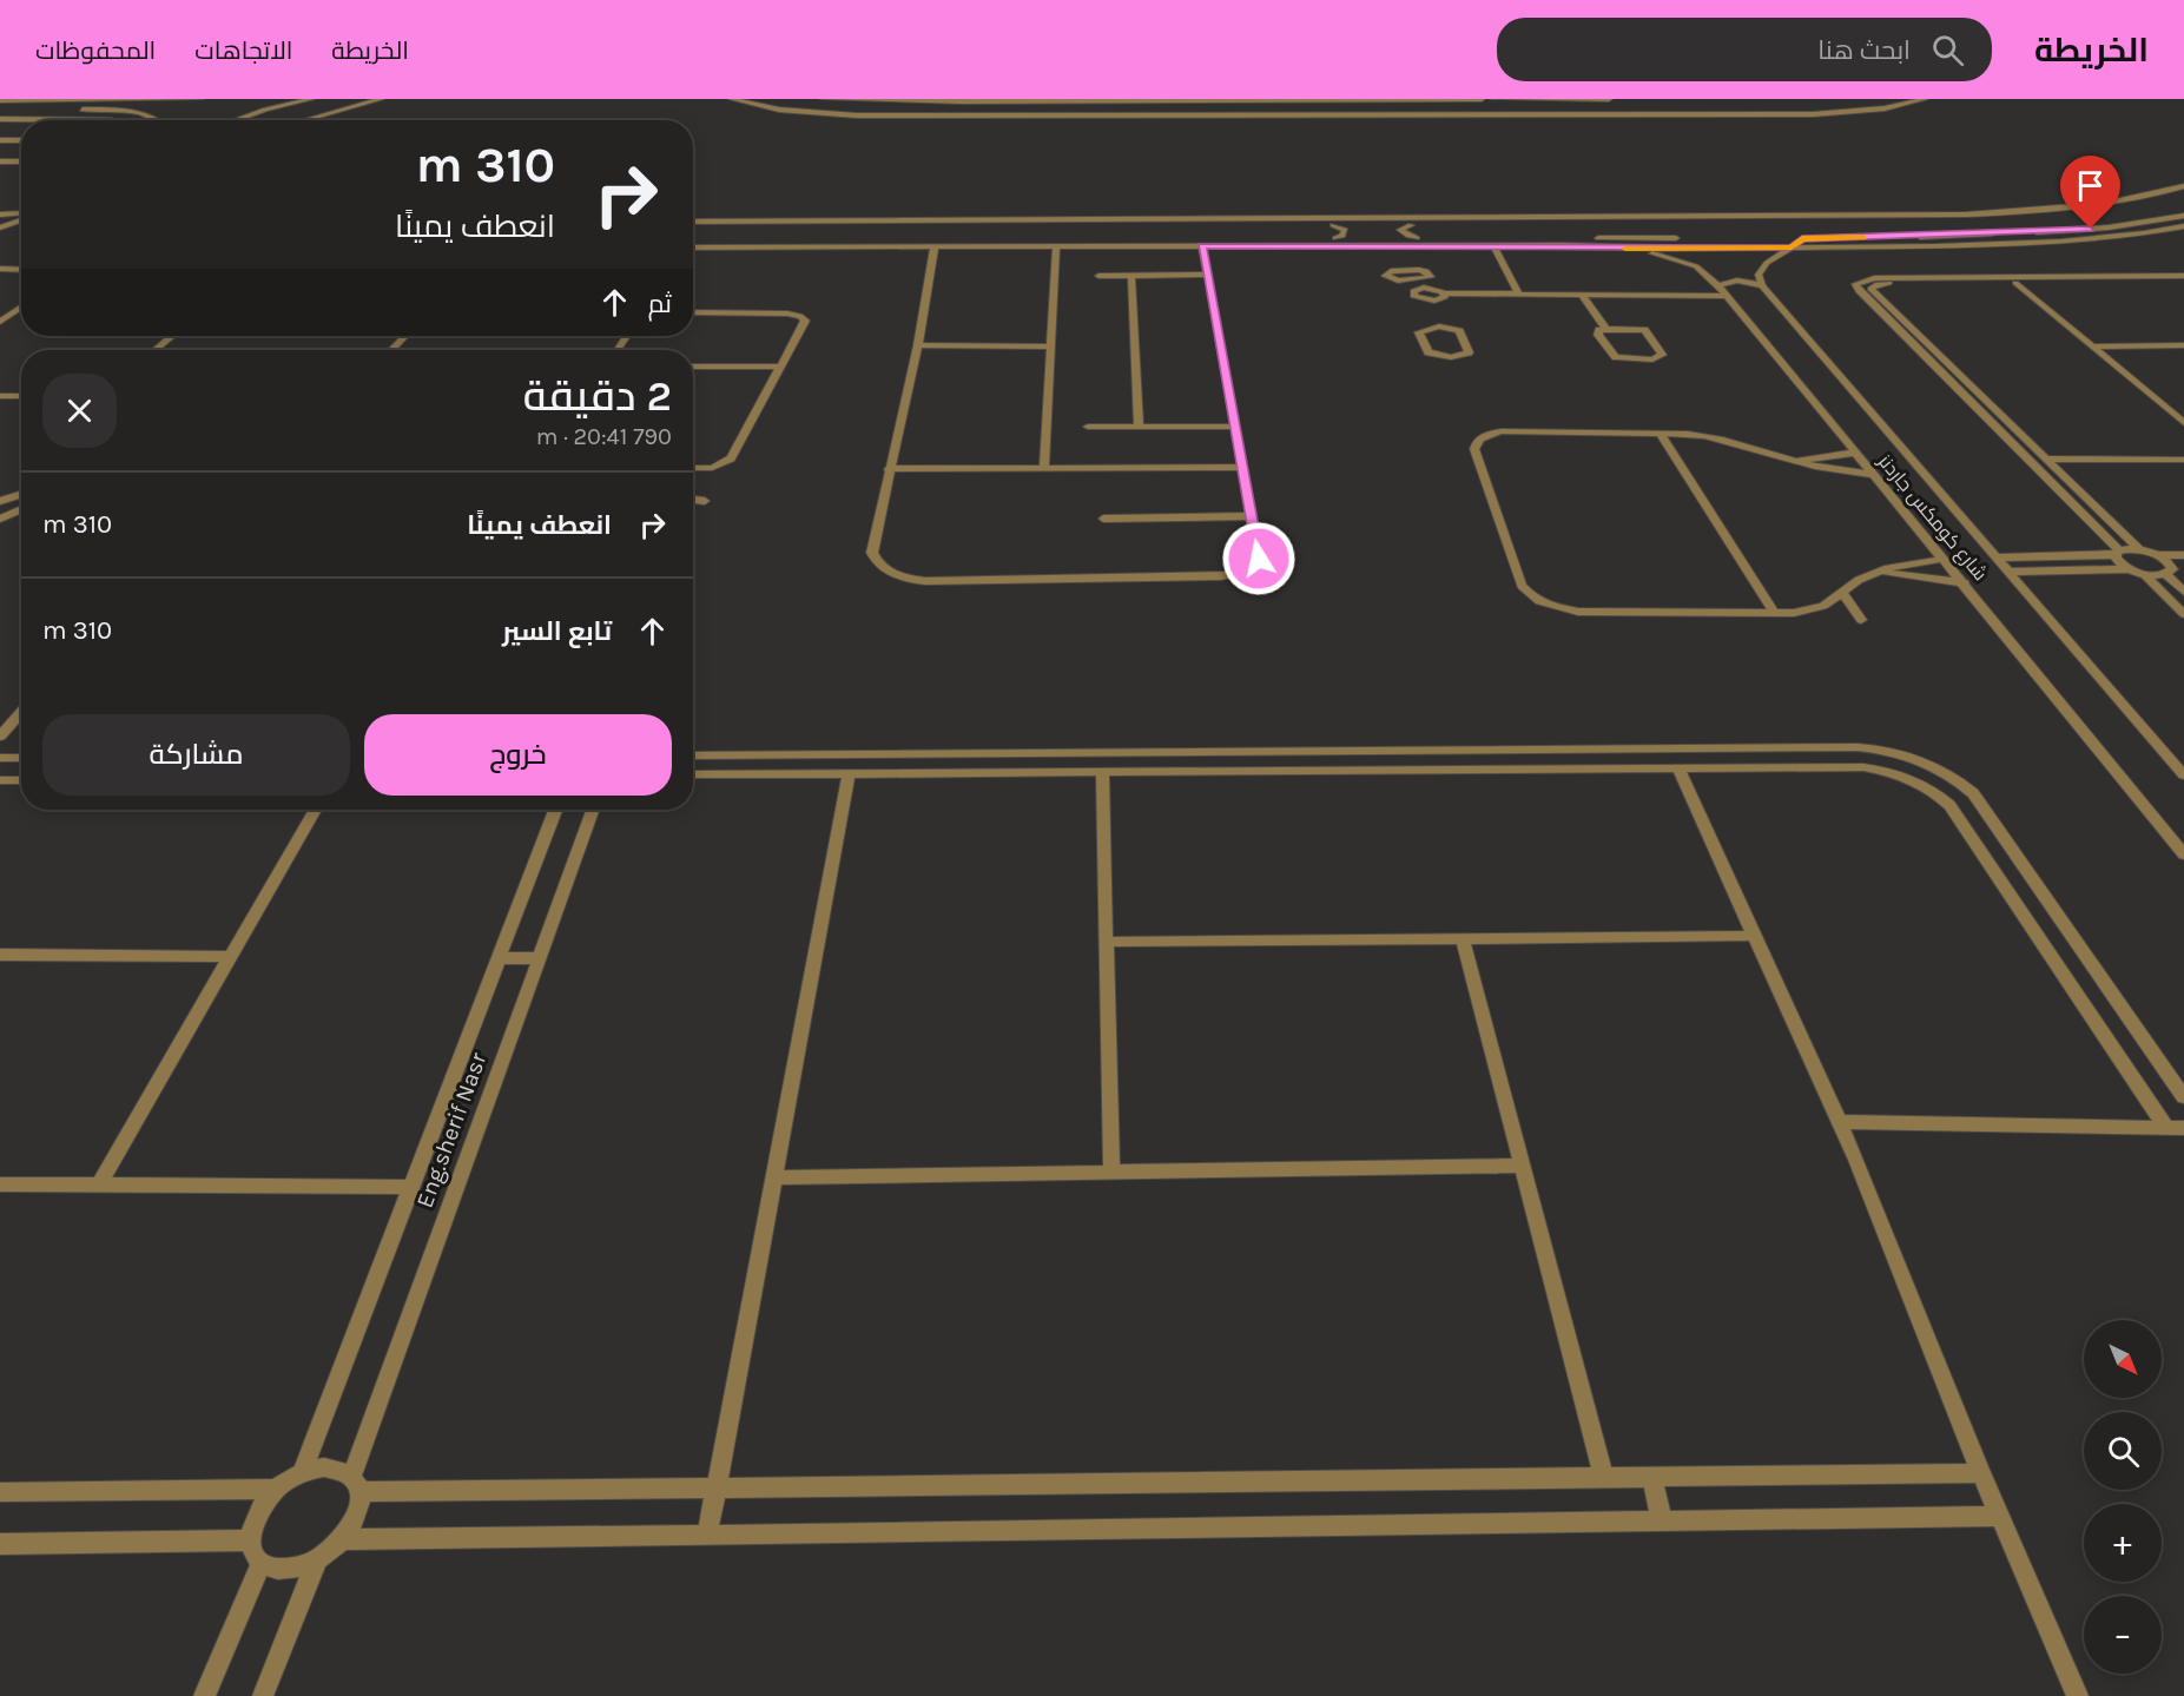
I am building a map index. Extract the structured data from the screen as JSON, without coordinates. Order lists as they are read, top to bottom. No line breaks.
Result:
{"streets":{"street":["شارع كومكس جاردنز","Eng.sherif Nasr"]},"north":"bottom right","page":{"header":"الخريطة","search":"ابحث هنا","nav":["الخريطة","الاتجاهات","المحفوظات"],"turn":["310 m","انعطف يمينًا"],"then":"ثم","heading":["2 دقيقة","790 m · 20:41"],"list":[{"name":"انعطف يمينًا","value":"310 m"},{"name":"تابع السير","value":"310 m"}],"buttons":["خروج","مشاركة"],"map_buttons":["+","−"]}}
